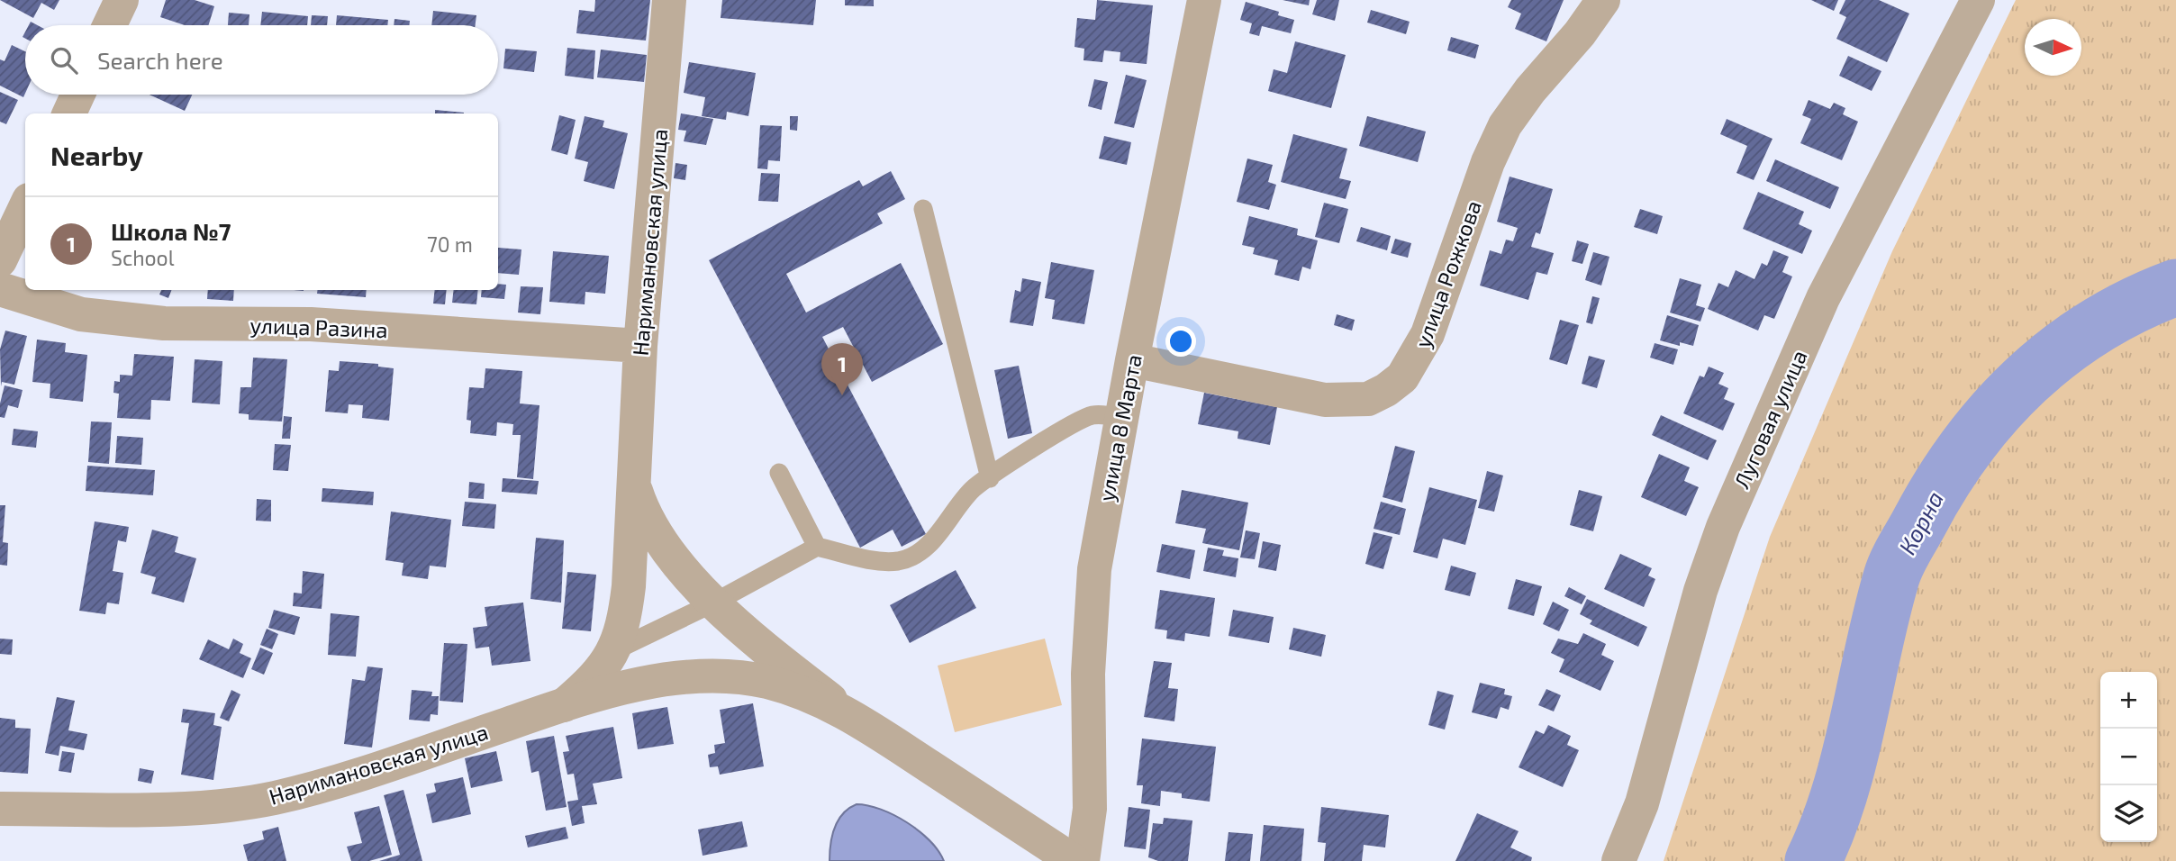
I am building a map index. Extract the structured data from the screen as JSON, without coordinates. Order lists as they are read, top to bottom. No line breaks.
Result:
{"streets":{"street":["Наримановская улица","улица Рожкова","улица Разина","Луговая улица","улица 8 Марта"]},"crossings":[["Наримановская улица","улица Разина"],["улица Рожкова","улица 8 Марта"]],"water":["Корна"],"north":"right","page":{"search":"Search here","heading":"Nearby","list":[{"mark":"1","name":"Школа №7","note":"School","value":"70 m"}],"pins":"1","map_buttons":["+","−"]}}
